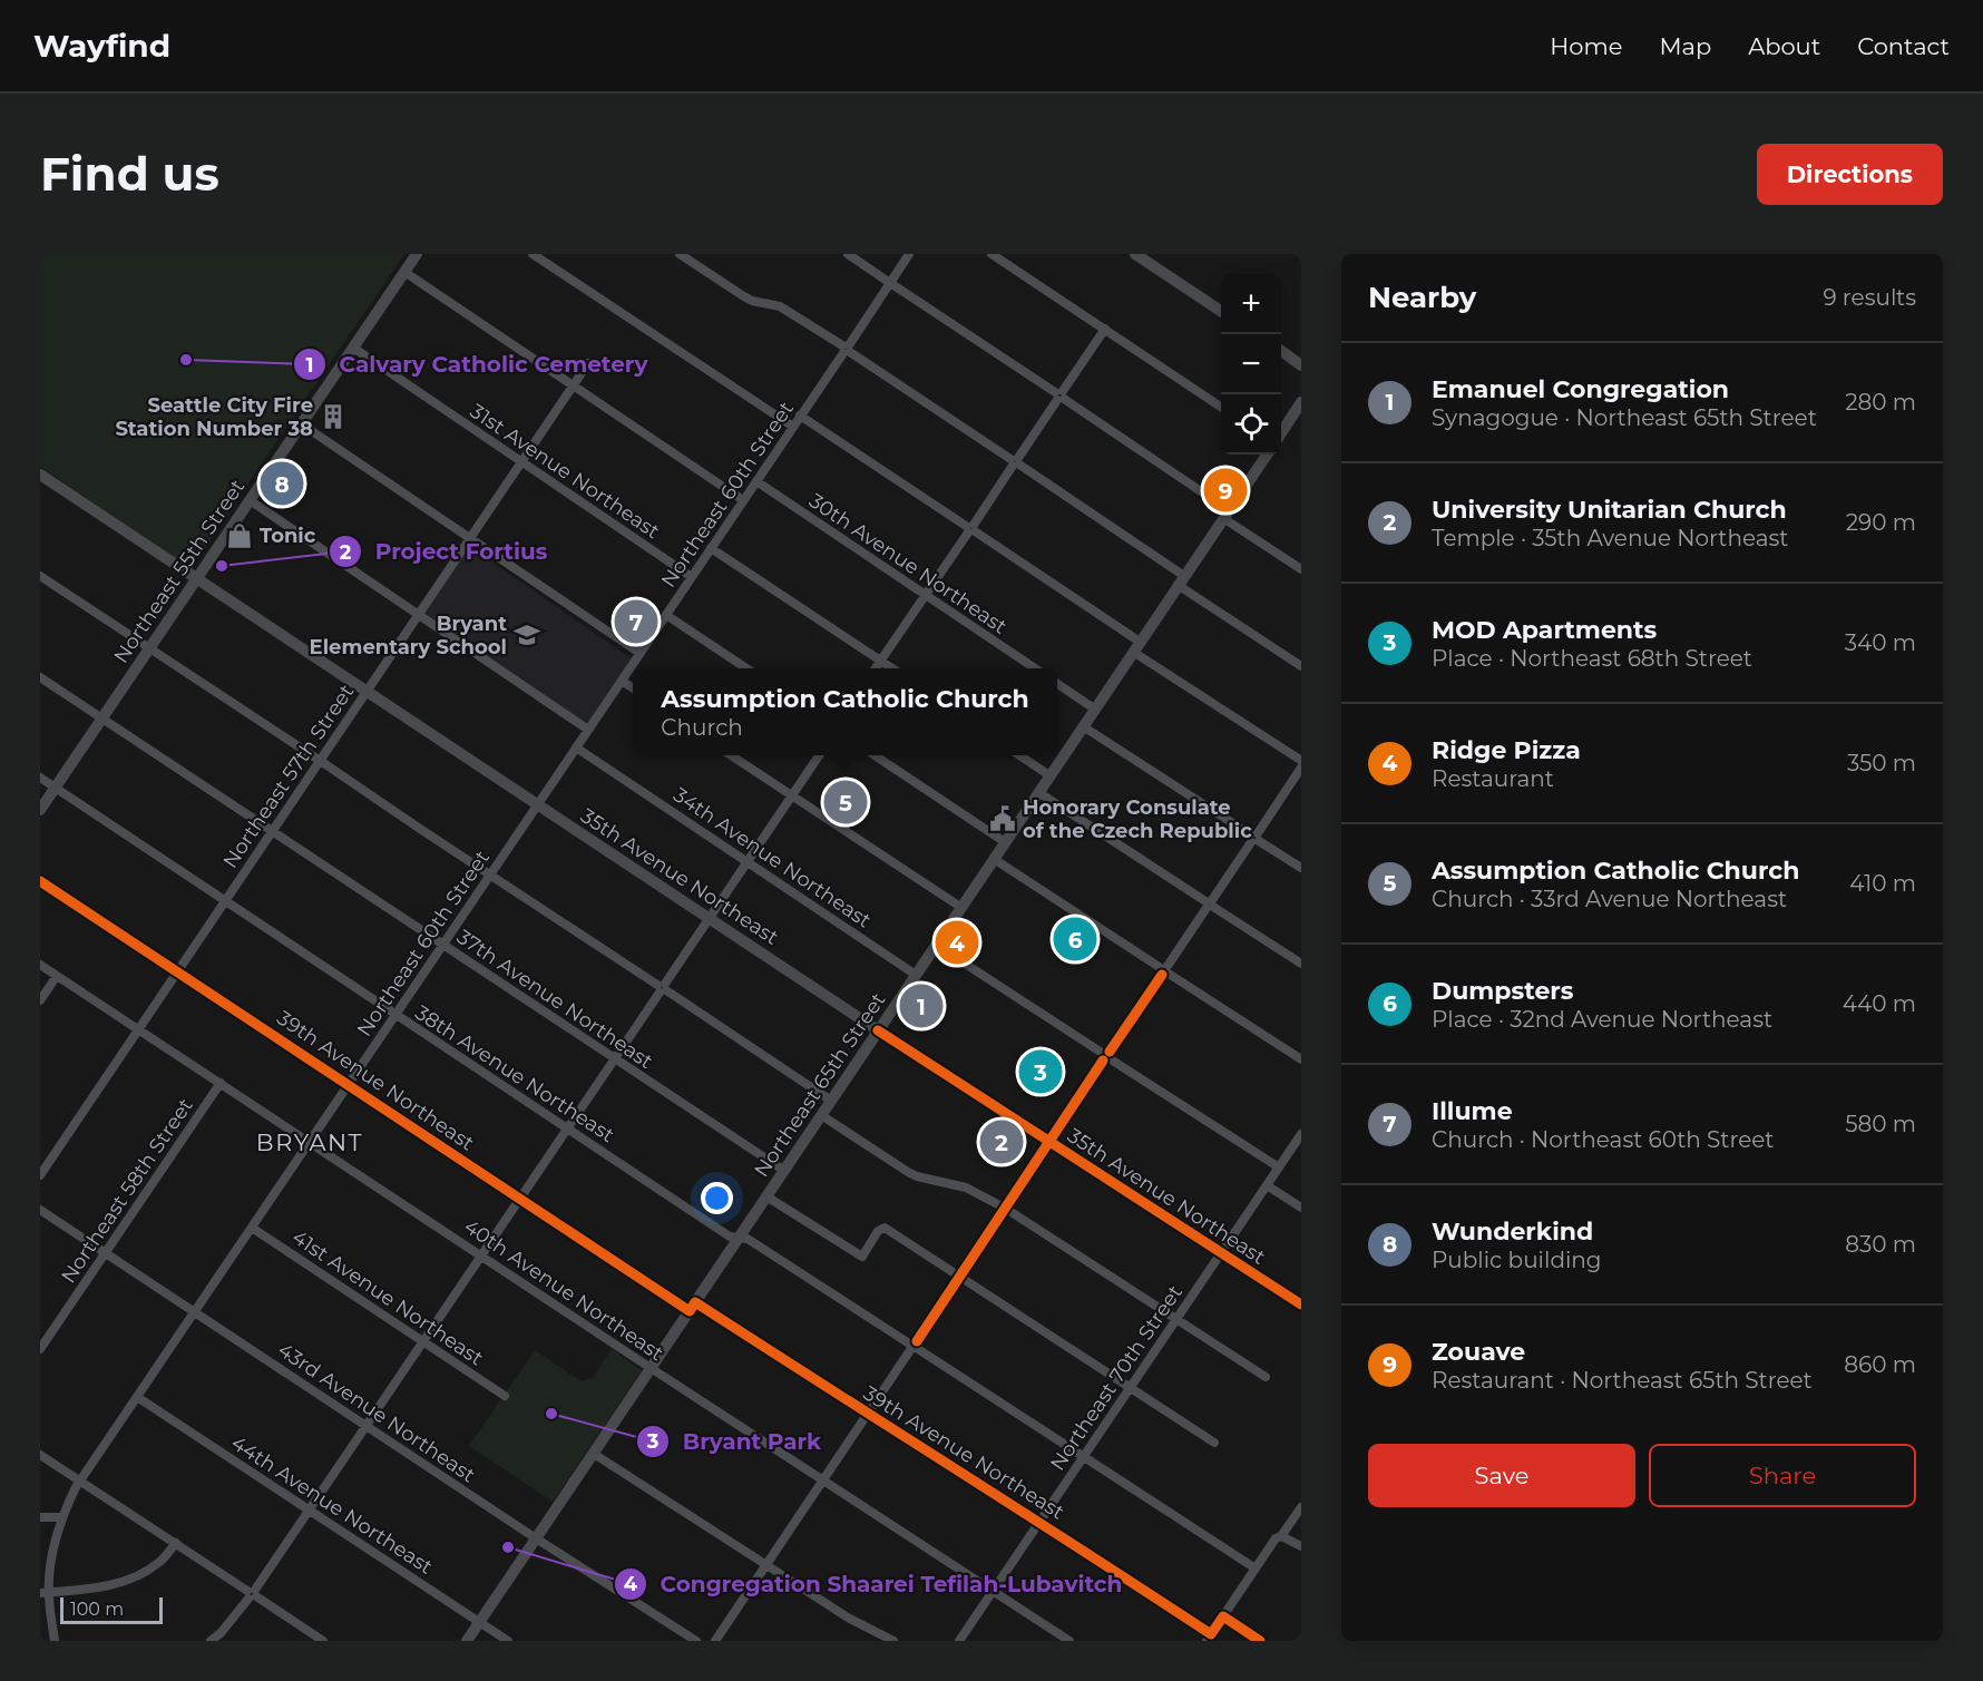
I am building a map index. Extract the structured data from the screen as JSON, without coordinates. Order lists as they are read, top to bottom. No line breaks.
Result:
{"streets":{"main road":["Northeast 55th Street","35th Avenue Northeast","Northeast 65th Street"],"street":["31st Avenue Northeast","Northeast 60th Street","30th Avenue Northeast","Northeast 57th Street","34th Avenue Northeast","37th Avenue Northeast","38th Avenue Northeast","39th Avenue Northeast","Northeast 58th Street","40th Avenue Northeast","41st Avenue Northeast","Northeast 70th Street","43rd Avenue Northeast","44th Avenue Northeast"]},"crossings":[["31st Avenue Northeast","Northeast 60th Street"],["31st Avenue Northeast","Northeast 55th Street"],["31st Avenue Northeast","Northeast 57th Street"],["Northeast 60th Street","30th Avenue Northeast"],["Northeast 60th Street","34th Avenue Northeast"],["Northeast 60th Street","35th Avenue Northeast"],["Northeast 60th Street","37th Avenue Northeast"],["Northeast 60th Street","38th Avenue Northeast"],["Northeast 60th Street","39th Avenue Northeast"],["Northeast 60th Street","40th Avenue Northeast"],["Northeast 60th Street","41st Avenue Northeast"],["Northeast 60th Street","43rd Avenue Northeast"],["Northeast 60th Street","44th Avenue Northeast"],["Northeast 55th Street","35th Avenue Northeast"],["Northeast 55th Street","37th Avenue Northeast"],["Northeast 55th Street","38th Avenue Northeast"],["Northeast 57th Street","35th Avenue Northeast"],["Northeast 57th Street","37th Avenue Northeast"],["Northeast 57th Street","38th Avenue Northeast"],["Northeast 57th Street","39th Avenue Northeast"],["Northeast 57th Street","40th Avenue Northeast"],["34th Avenue Northeast","Northeast 65th Street"],["35th Avenue Northeast","Northeast 65th Street"],["35th Avenue Northeast","Northeast 70th Street"],["37th Avenue Northeast","Northeast 65th Street"],["38th Avenue Northeast","Northeast 65th Street"],["38th Avenue Northeast","Northeast 70th Street"],["39th Avenue Northeast","Northeast 65th Street"],["39th Avenue Northeast","Northeast 70th Street"],["Northeast 65th Street","40th Avenue Northeast"],["Northeast 65th Street","43rd Avenue Northeast"],["Northeast 65th Street","44th Avenue Northeast"],["Northeast 58th Street","40th Avenue Northeast"],["Northeast 58th Street","43rd Avenue Northeast"],["40th Avenue Northeast","Northeast 70th Street"]],"districts":["BRYANT"],"places":{"other":["Calvary Catholic Cemetery","Project Fortius","Bryant Park","Congregation Shaarei Tefilah-Lubavitch"],"building":["Seattle City Fire Station Number 38"],"shop":["Tonic"],"school or university":["Bryant Elementary School"],"public building":["Honorary Consulate of the Czech Republic"]},"scale_bar":"100 m","page":{"header":"Wayfind","nav":["Home","Map","About","Contact"],"buttons":["Directions",["Save","Share"]],"title":"Find us","heading":["Nearby","9 results"],"map_buttons":["+","−"],"list":[{"mark":"1","name":"Emanuel Congregation","note":"Synagogue · Northeast 65th Street","value":"280 m"},{"mark":"2","name":"University Unitarian Church","note":"Temple · 35th Avenue Northeast","value":"290 m"},{"mark":"3","name":"MOD Apartments","note":"Place · Northeast 68th Street","value":"340 m"},{"mark":"4","name":"Ridge Pizza","note":"Restaurant","value":"350 m"},{"mark":"5","name":"Assumption Catholic Church","note":"Church · 33rd Avenue Northeast","value":"410 m"},{"mark":"6","name":"Dumpsters","note":"Place · 32nd Avenue Northeast","value":"440 m"},{"mark":"7","name":"Illume","note":"Church · Northeast 60th Street","value":"580 m"},{"mark":"8","name":"Wunderkind","note":"Public building","value":"830 m"},{"mark":"9","name":"Zouave","note":"Restaurant · Northeast 65th Street","value":"860 m"}],"pins":["8","9","7","5","6","4","1","3","2"],"popup":["Assumption Catholic Church","Church"],"scale":"100 m"}}
